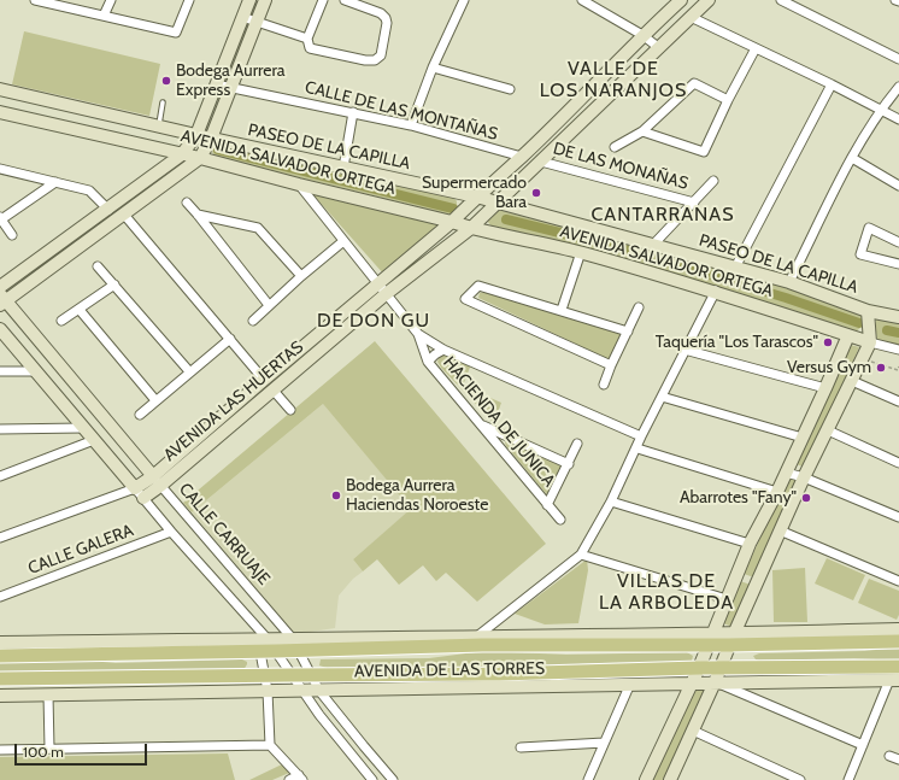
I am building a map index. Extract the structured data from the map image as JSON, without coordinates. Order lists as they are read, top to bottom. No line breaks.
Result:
{"streets":{"main road":["AVENIDA DE LAS TORRES"],"street":["CALLE DE LAS MONTAÑAS","PASEO DE LA CAPILLA","AVENIDA SALVADOR ORTEGA","DE LAS MONAÑAS","AVENIDA LAS HUERTAS","HACIENDA DE JUNICA","CALLE CARRUAJE","CALLE GALERA"]},"crossings":[["CALLE DE LAS MONTAÑAS","AVENIDA LAS HUERTAS"],["PASEO DE LA CAPILLA","AVENIDA LAS HUERTAS"],["AVENIDA SALVADOR ORTEGA","AVENIDA LAS HUERTAS"],["AVENIDA SALVADOR ORTEGA","HACIENDA DE JUNICA"],["DE LAS MONAÑAS","AVENIDA LAS HUERTAS"],["AVENIDA LAS HUERTAS","HACIENDA DE JUNICA"],["AVENIDA LAS HUERTAS","CALLE CARRUAJE"],["CALLE CARRUAJE","AVENIDA DE LAS TORRES"]],"districts":["VALLE DE LOS NARANJOS","CANTARRANAS","DE DON GU","VILLAS DE LA ARBOLEDA"],"places":["Bodega Aurrera Express","Supermercado Bara","Taquería \"Los Tarascos\"","Versus Gym","Bodega Aurrera Haciendas Noroeste","Abarrotes \"Fany\""],"scale_bar":"100 m"}
